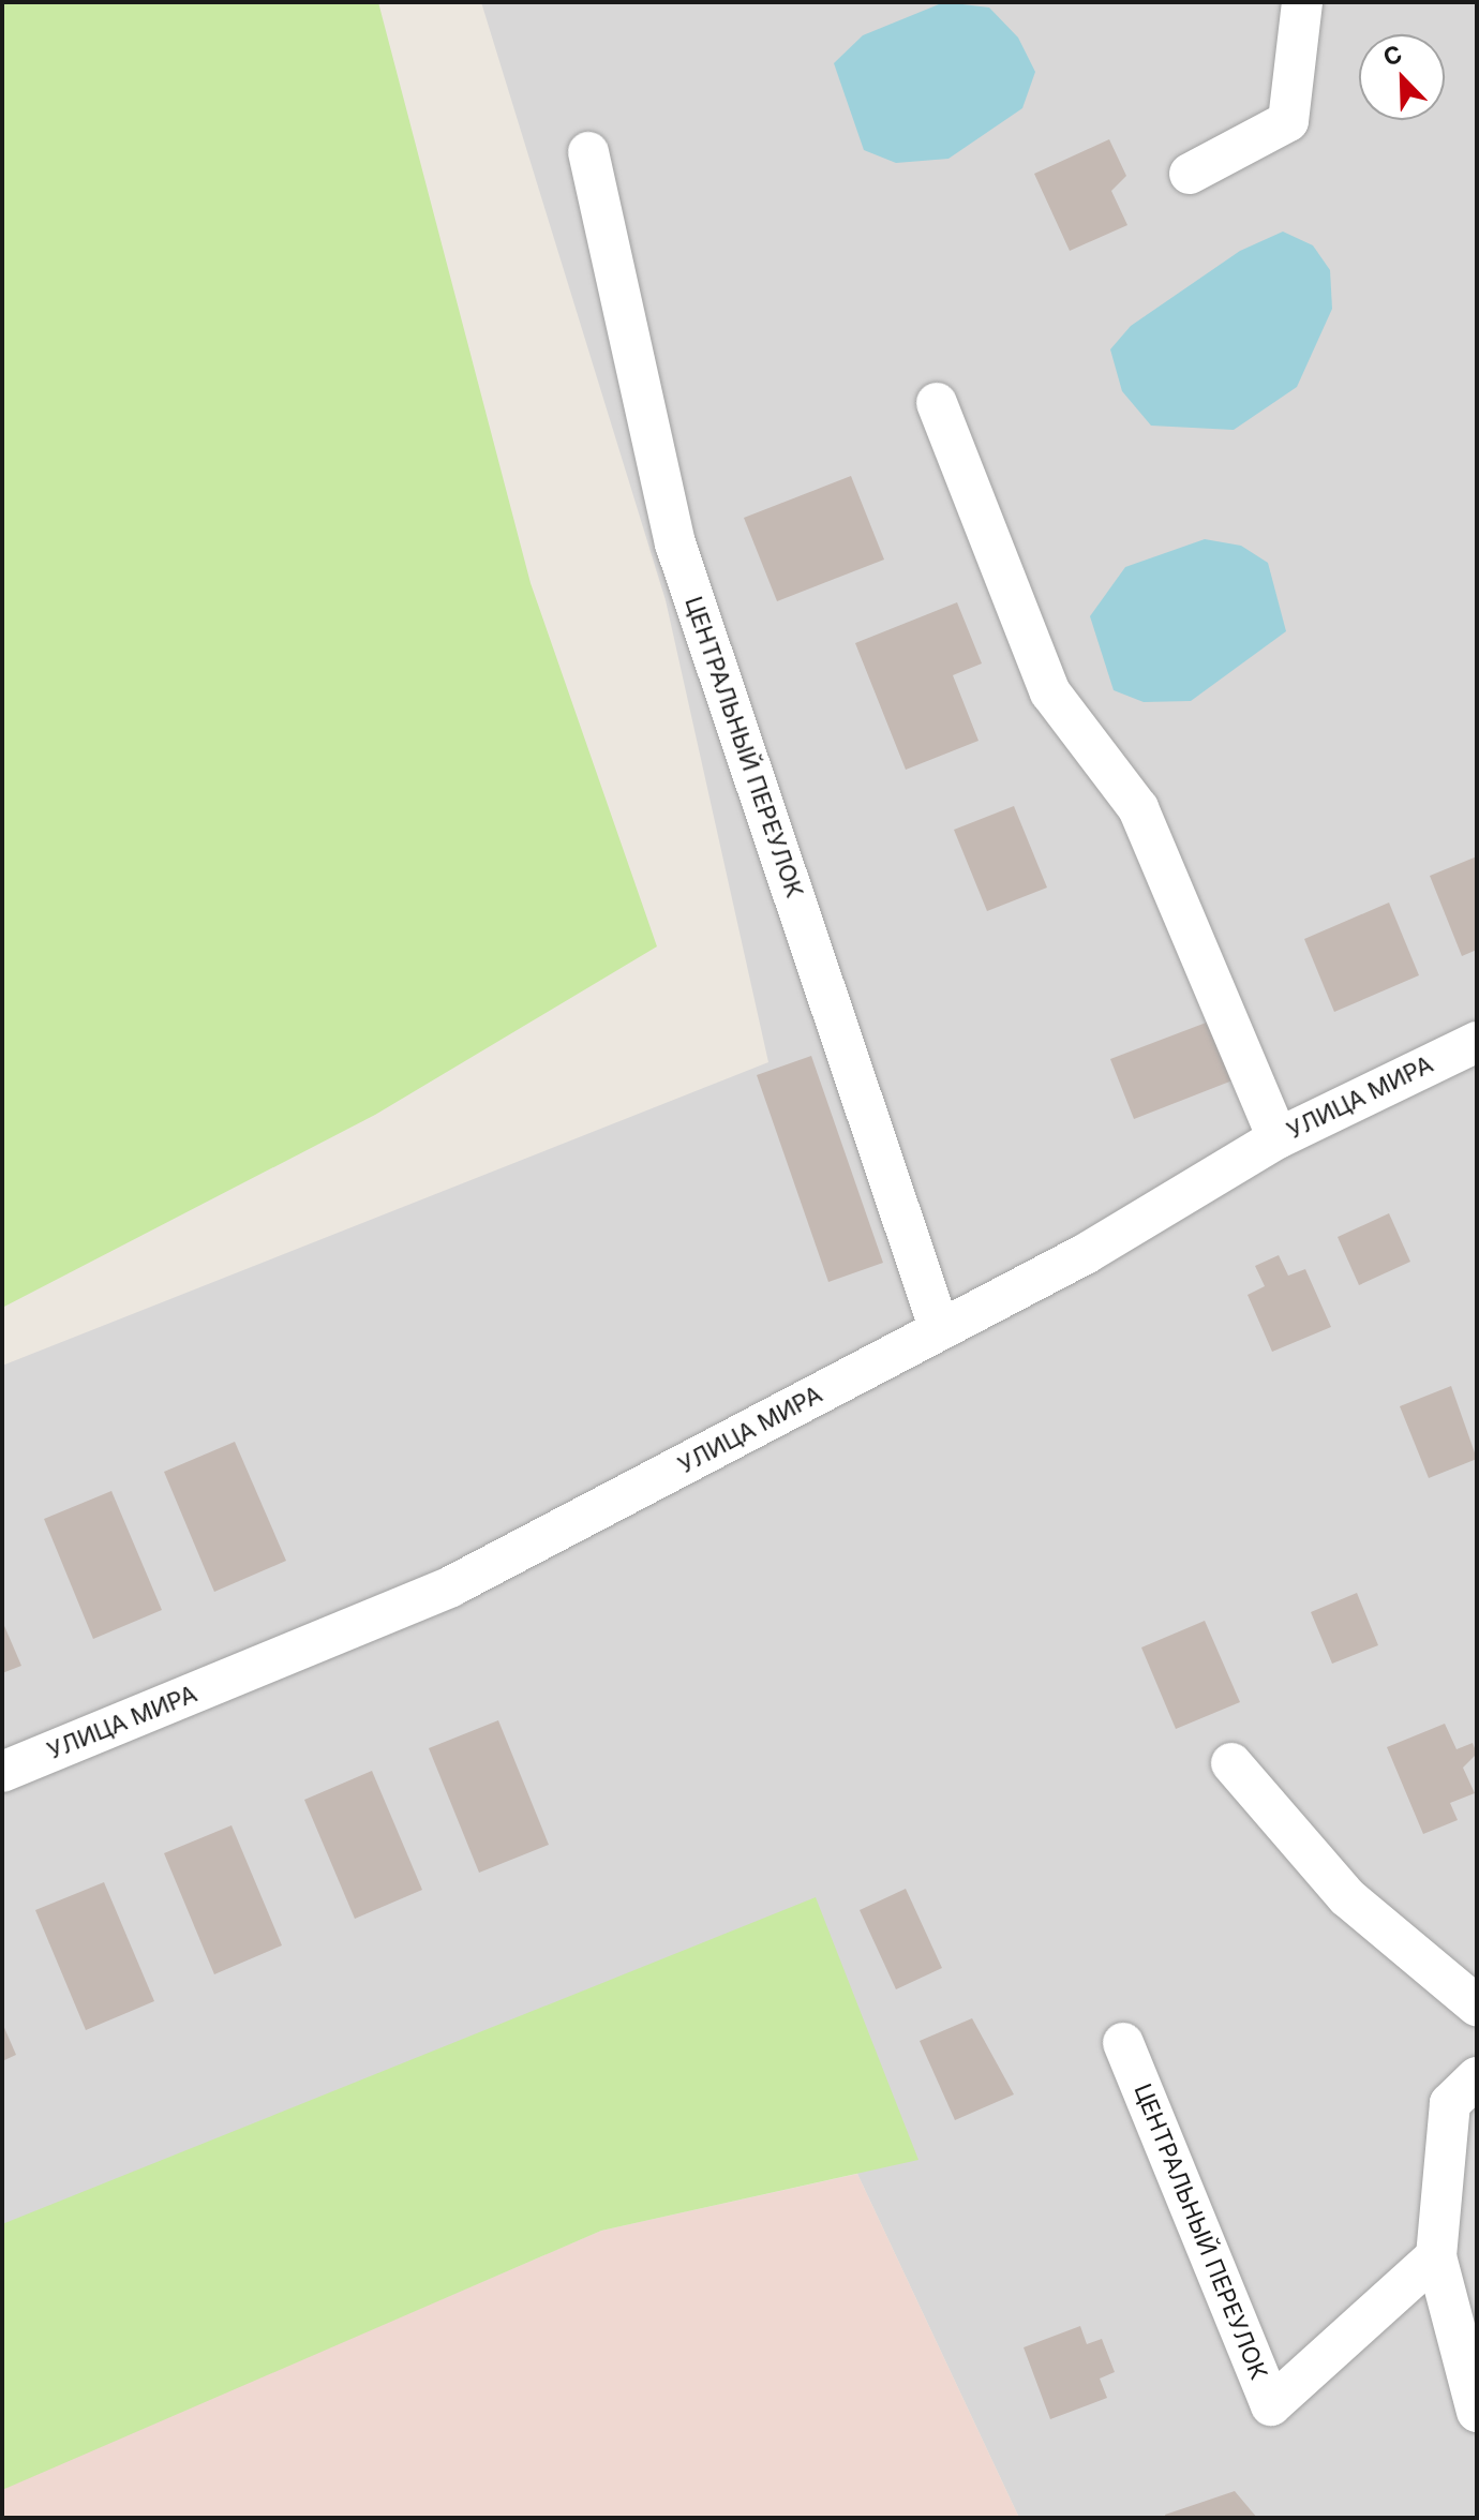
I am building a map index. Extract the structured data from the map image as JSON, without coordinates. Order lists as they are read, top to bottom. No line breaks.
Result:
{"streets":{"street":["ЦЕНТРАЛЬНЫЙ ПЕРЕУЛОК","УЛИЦА МИРА"]},"crossings":[["ЦЕНТРАЛЬНЫЙ ПЕРЕУЛОК","УЛИЦА МИРА"]],"north":"top left"}
